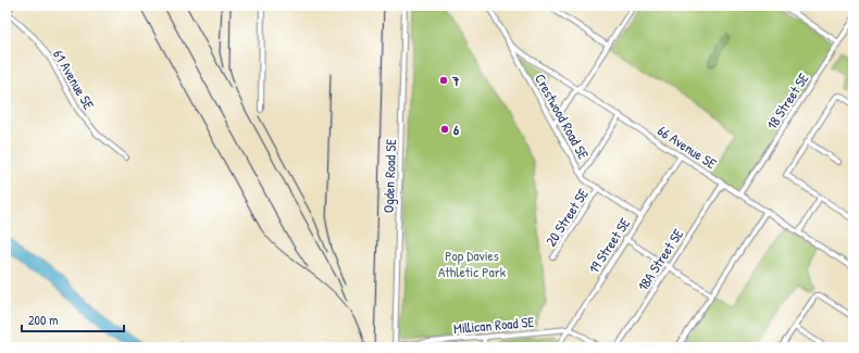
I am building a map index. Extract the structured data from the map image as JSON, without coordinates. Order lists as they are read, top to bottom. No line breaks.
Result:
{"streets":{"street":["61 Avenue SE","18 Street SE","Crestwood Road SE","66 Avenue SE","Ogden Road SE","20 Street SE","19 Street SE","18A Street SE","Millican Road SE"]},"crossings":[["18 Street SE","66 Avenue SE"],["Crestwood Road SE","66 Avenue SE"],["Crestwood Road SE","20 Street SE"],["Crestwood Road SE","19 Street SE"],["66 Avenue SE","20 Street SE"],["66 Avenue SE","19 Street SE"],["66 Avenue SE","18A Street SE"],["Ogden Road SE","Millican Road SE"],["19 Street SE","Millican Road SE"]],"parks":["Pop Davies Athletic Park"],"places":["7","6"],"scale_bar":"200 m"}
